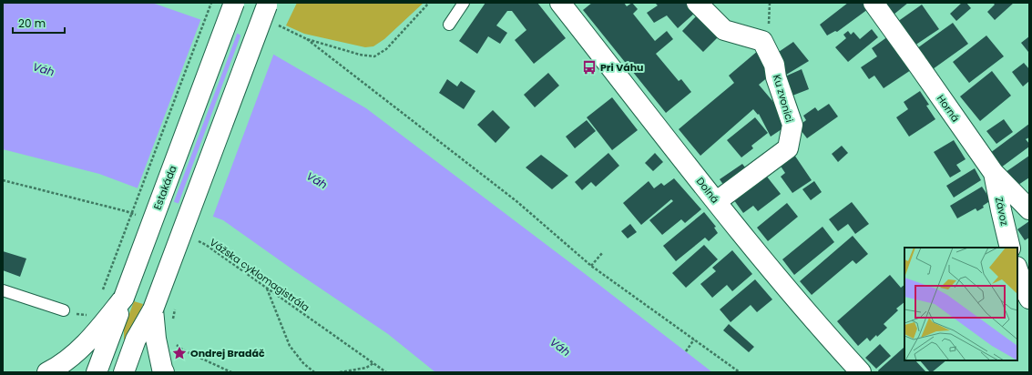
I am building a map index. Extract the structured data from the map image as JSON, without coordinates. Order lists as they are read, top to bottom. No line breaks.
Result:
{"streets":{"main road":["Ku zvonici","Horná","Estakáda","Dolná","Závoz"],"path":["Vážska cyklomagistrála"]},"crossings":[["Ku zvonici","Dolná"],["Horná","Závoz"]],"water":["Váh"],"places":{"bus stop":["Pri Váhu"],"place":["Ondrej Bradáč"]},"scale_bar":"20 m"}
